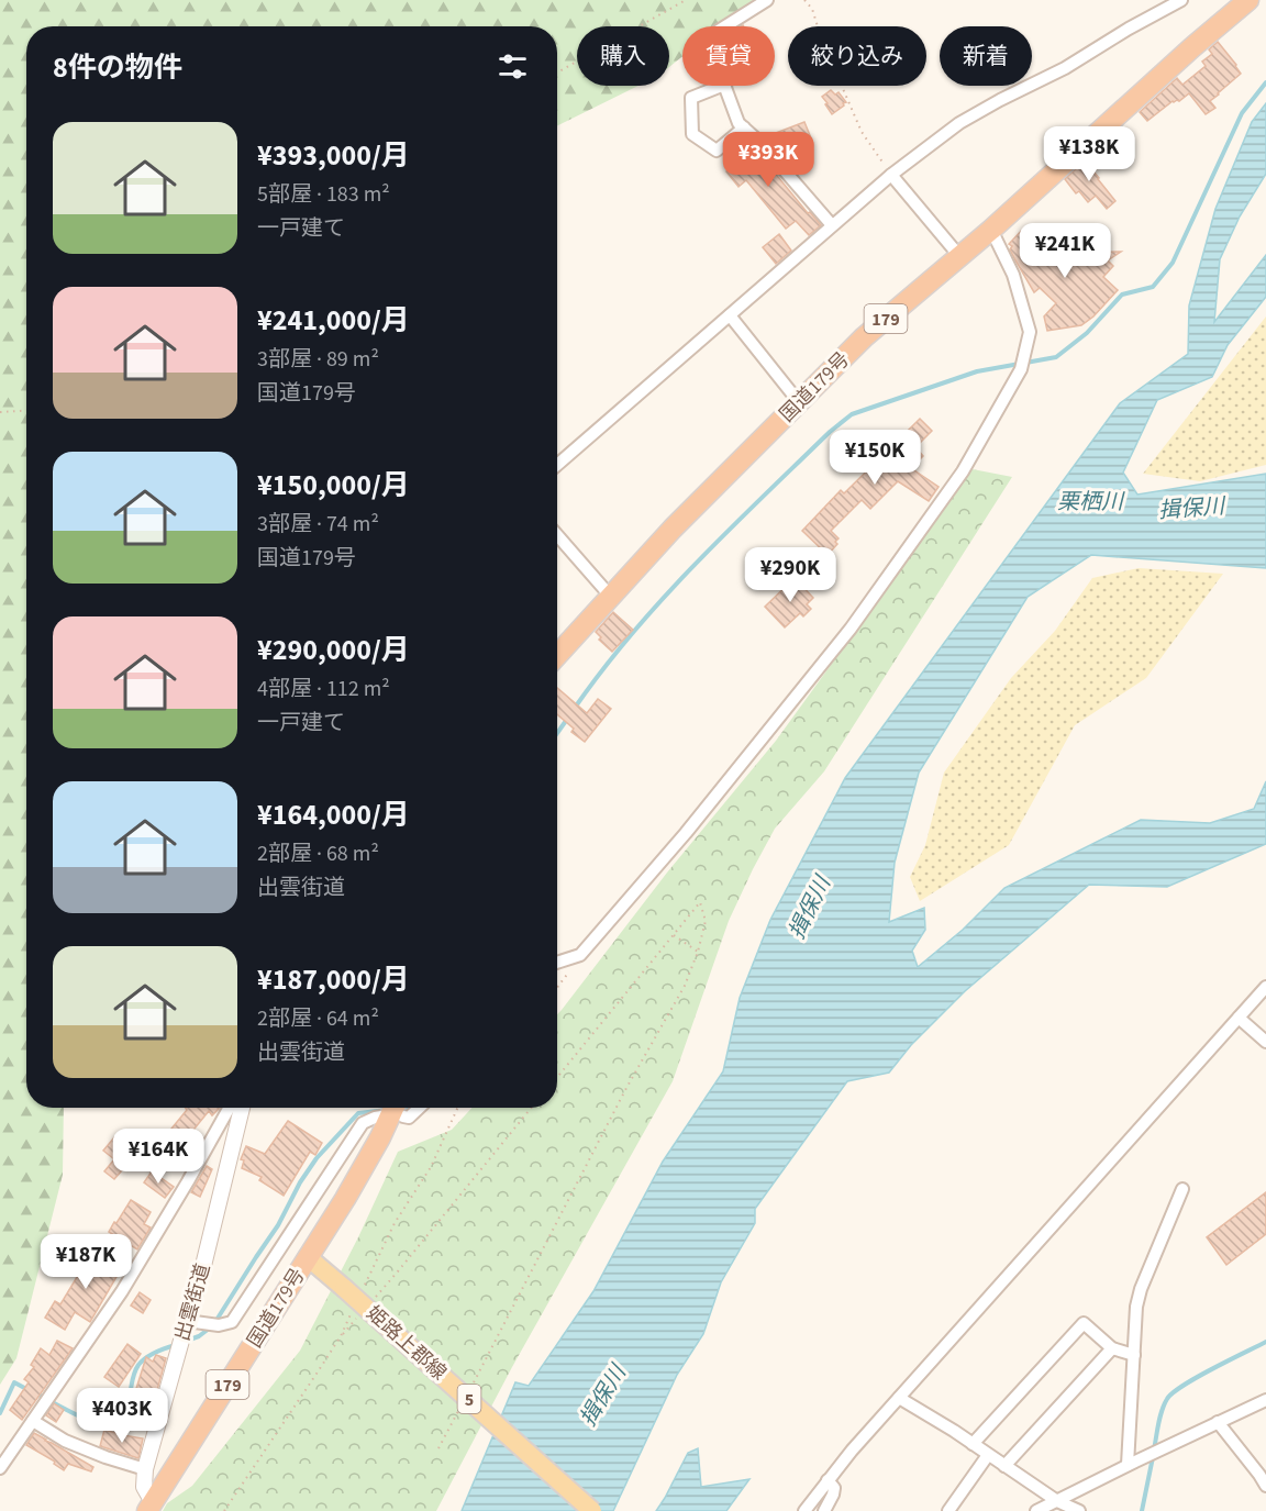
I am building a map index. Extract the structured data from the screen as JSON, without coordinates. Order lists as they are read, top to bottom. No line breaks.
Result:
{"streets":{"highway":["179","国道179号"],"main road":["姫路上郡線","5"],"street":["出雲街道"]},"crossings":[["国道179号","出雲街道"],["国道179号","姫路上郡線"]],"water":["栗栖川","揖保川"],"page":{"chip":["購入","賃貸","絞り込み","新着"],"heading":"8件の物件","list":[{"name":"¥393,000/月","note":"5部屋 · 183 m² · 一戸建て"},{"name":"¥241,000/月","note":"3部屋 · 89 m² · 国道179号"},{"name":"¥150,000/月","note":"3部屋 · 74 m² · 国道179号"},{"name":"¥290,000/月","note":"4部屋 · 112 m² · 一戸建て"},{"name":"¥164,000/月","note":"2部屋 · 68 m² · 出雲街道"},{"name":"¥187,000/月","note":"2部屋 · 64 m² · 出雲街道"}],"price":["¥138K","¥393K","¥241K","¥150K","¥290K","¥164K","¥187K","¥403K"]}}
